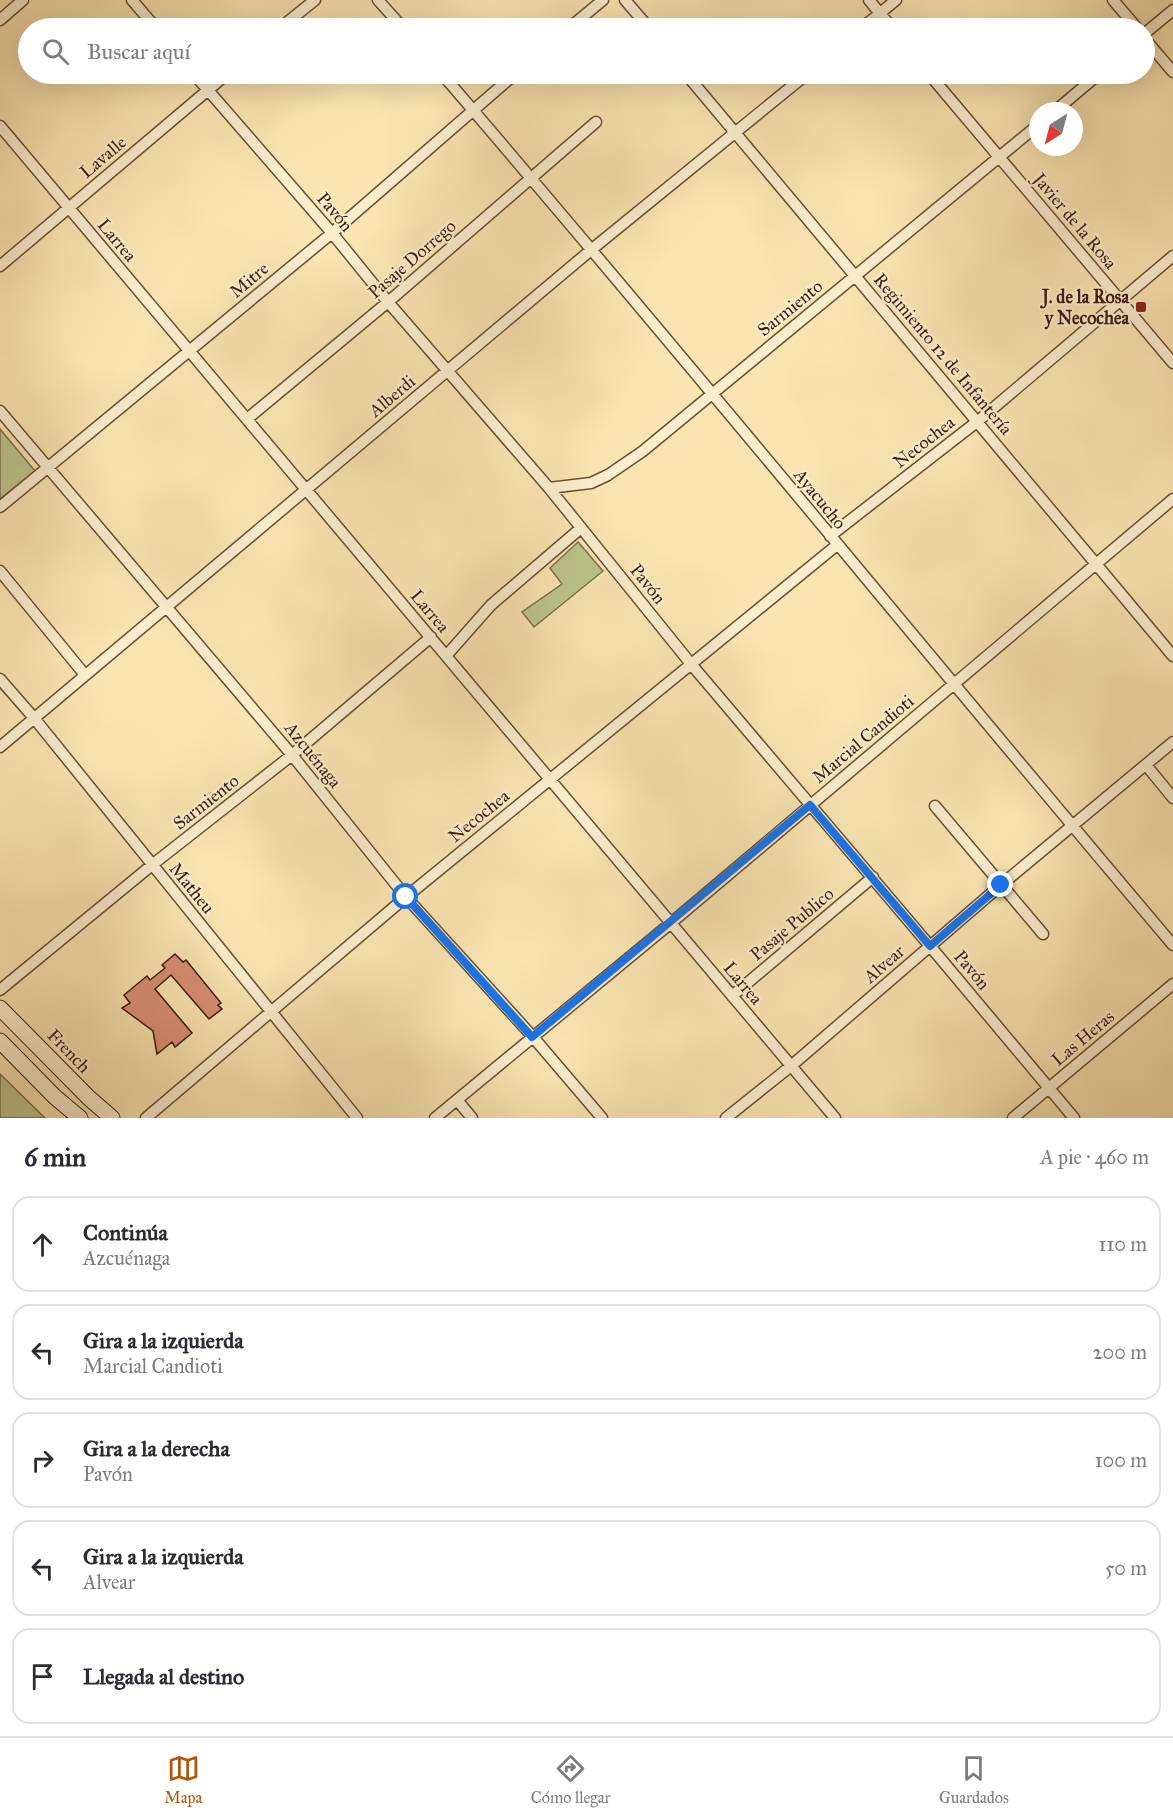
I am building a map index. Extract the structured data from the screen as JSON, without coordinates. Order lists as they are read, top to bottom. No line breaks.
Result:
{"streets":{"main road":["French"],"street":["Lavalle","Pavón","Javier de la Rosa","Larrea","Pasaje Dorrego","Mitre","Sarmiento","Regimiento 12 de Infantería","Alberdi","Necochea","Ayacucho","Marcial Candioti","Azcuénaga","Matheu","Pasaje Publico","Alvear","Las Heras"]},"crossings":[["Lavalle","Pavón"],["Lavalle","Larrea"],["Pavón","Pasaje Dorrego"],["Pavón","Mitre"],["Pavón","Sarmiento"],["Pavón","Alberdi"],["Pavón","Necochea"],["Pavón","Marcial Candioti"],["Pavón","Pasaje Publico"],["Pavón","Alvear"],["Pavón","Las Heras"],["Javier de la Rosa","Sarmiento"],["Javier de la Rosa","Necochea"],["Larrea","Pasaje Dorrego"],["Larrea","Mitre"],["Larrea","Sarmiento"],["Larrea","Alberdi"],["Larrea","Necochea"],["Larrea","Marcial Candioti"],["Larrea","Pasaje Publico"],["Larrea","Alvear"],["Pasaje Dorrego","Ayacucho"],["Mitre","Ayacucho"],["Mitre","Azcuénaga"],["Sarmiento","Regimiento 12 de Infantería"],["Sarmiento","Ayacucho"],["Sarmiento","Azcuénaga"],["Sarmiento","Matheu"],["Regimiento 12 de Infantería","Alberdi"],["Regimiento 12 de Infantería","Necochea"],["Regimiento 12 de Infantería","Marcial Candioti"],["Alberdi","Ayacucho"],["Alberdi","Azcuénaga"],["Alberdi","Matheu"],["Necochea","Ayacucho"],["Necochea","Azcuénaga"],["Necochea","Matheu"],["Ayacucho","Marcial Candioti"],["Ayacucho","Alvear"],["Marcial Candioti","Azcuénaga"]],"places":{"transit":["J. de la Rosa y Necochea"]},"north":"bottom left","page":{"search":"Buscar aquí","heading":["6 min","A pie · 460 m"],"list":[["Continúa","Azcuénaga","110 m"],["Gira a la izquierda","Marcial Candioti","200 m"],["Gira a la derecha","Pavón","100 m"],["Gira a la izquierda","Alvear","50 m"],"Llegada al destino"],"nav":["Mapa","Cómo llegar","Guardados"]}}
